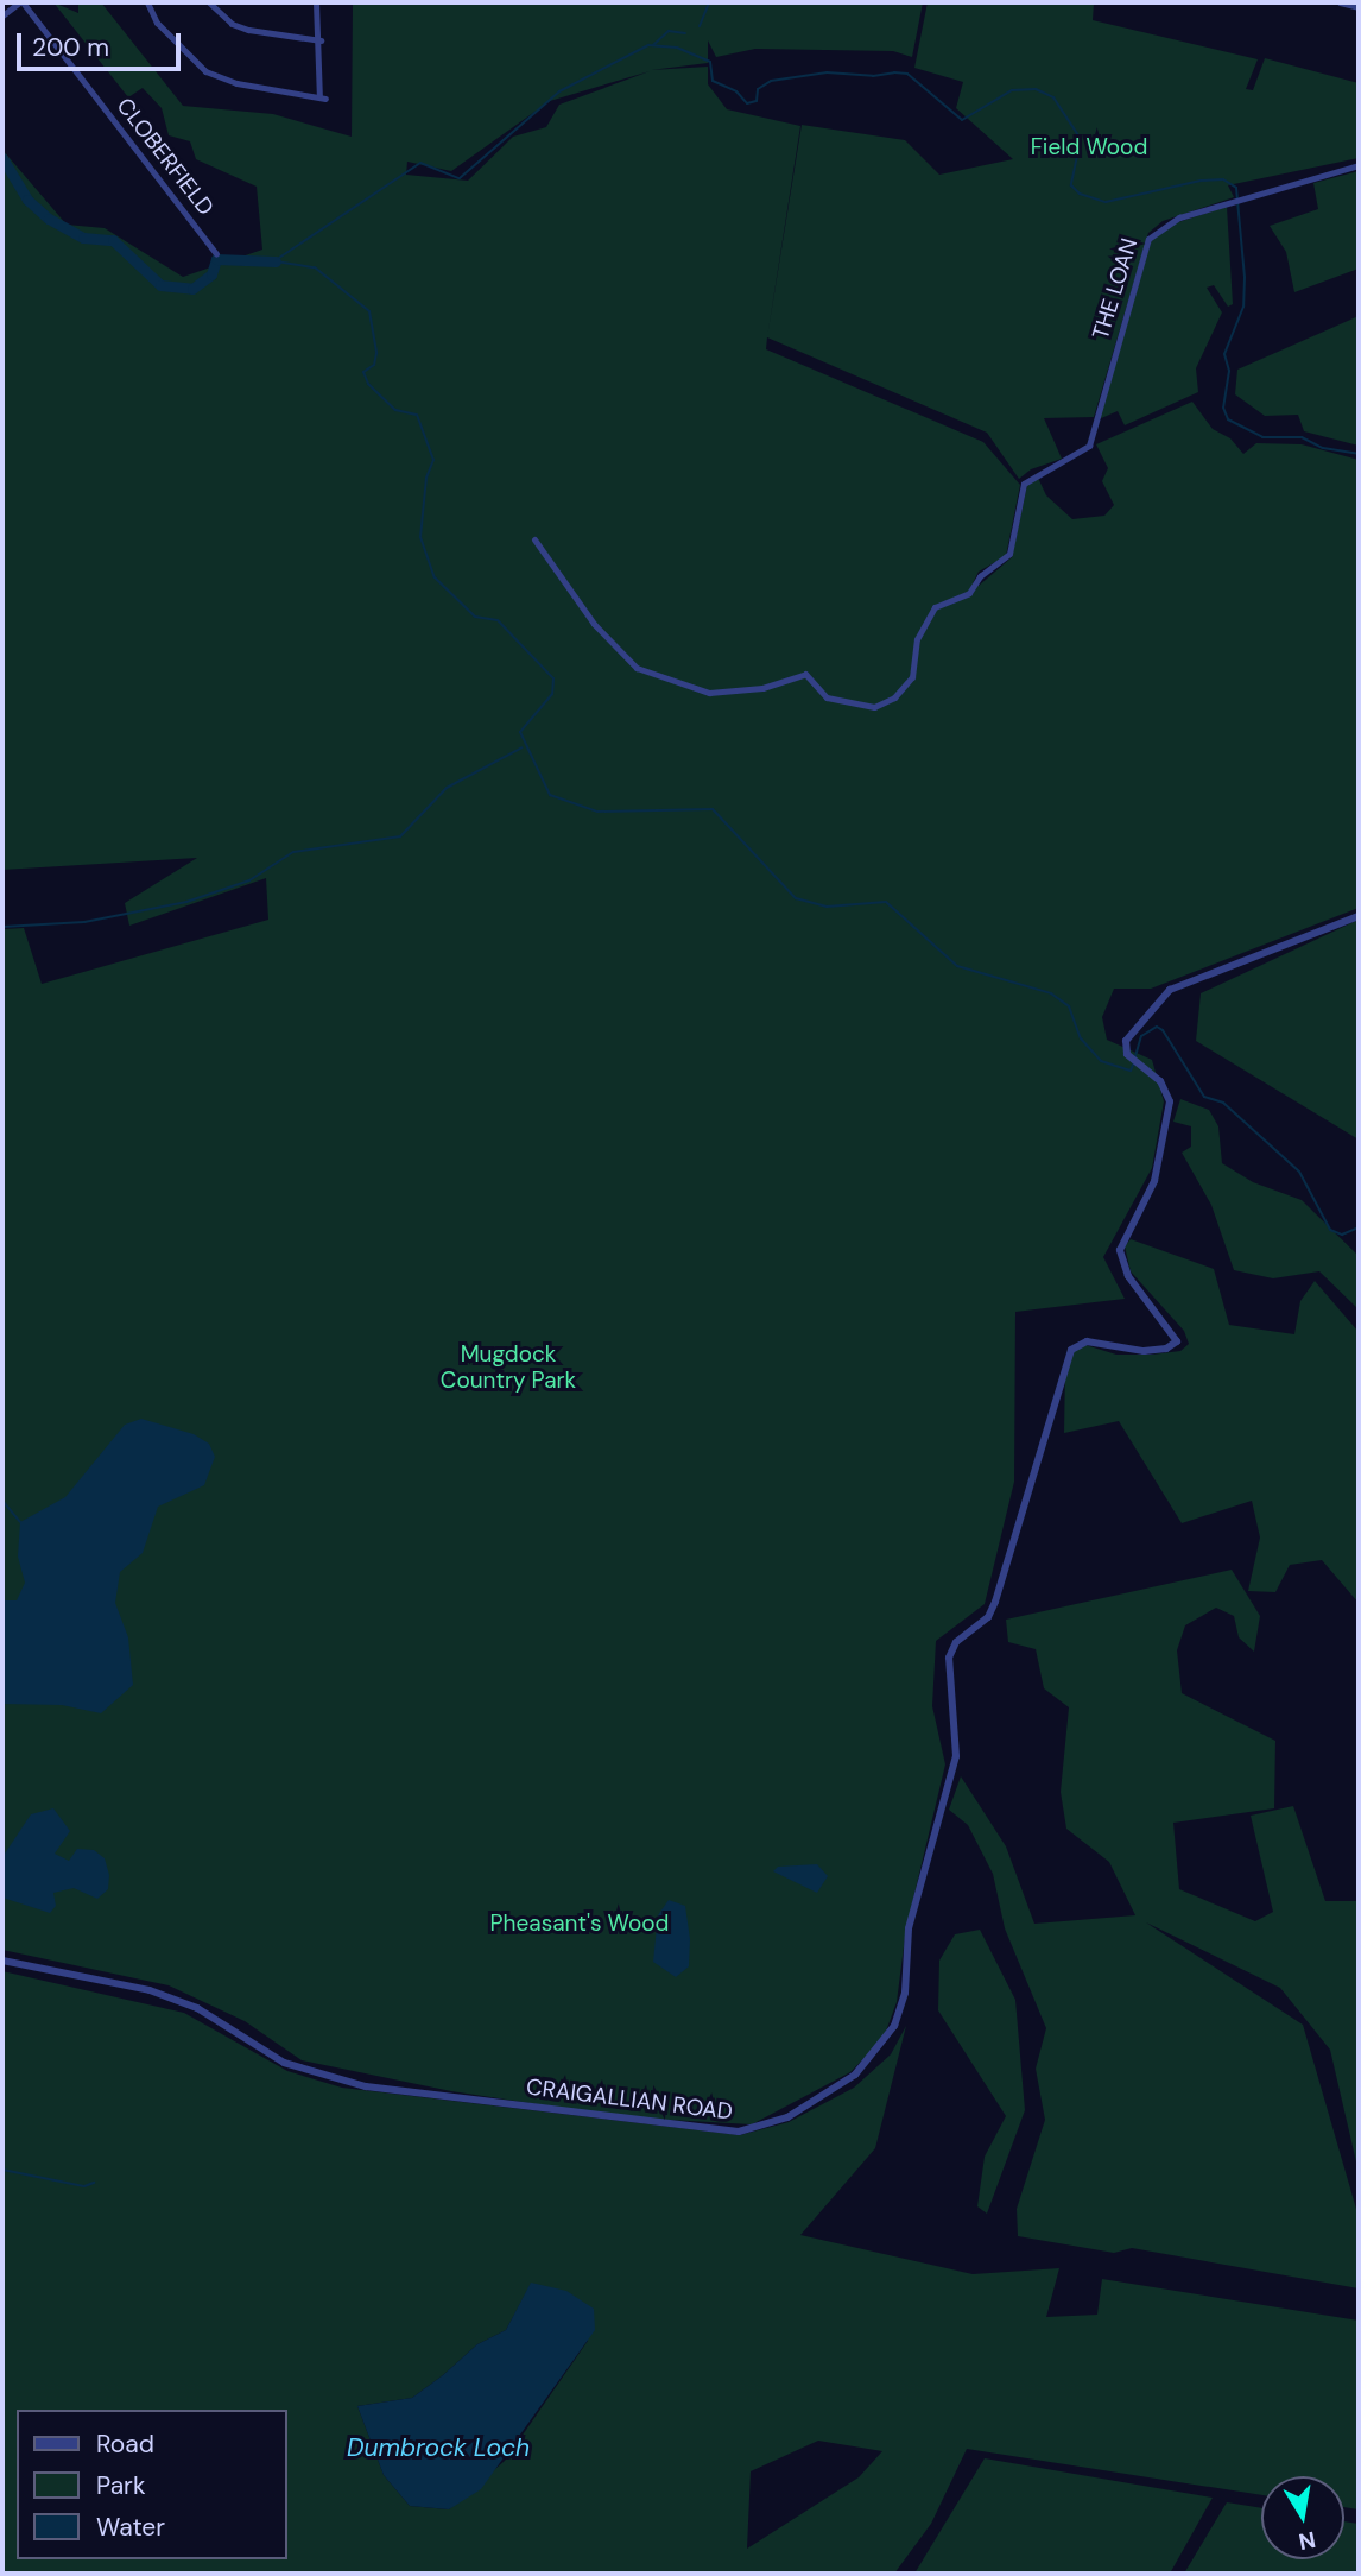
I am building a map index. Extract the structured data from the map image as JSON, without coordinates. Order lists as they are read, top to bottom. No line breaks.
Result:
{"streets":{"street":["CLOBERFIELD","THE LOAN","CRAIGALLIAN ROAD"]},"water":["Dumbrock Loch"],"parks":["Field Wood","Mugdock Country Park","Pheasant's Wood"],"legend":["Road","Park","Water"],"scale_bar":"200 m","north":"bottom"}
